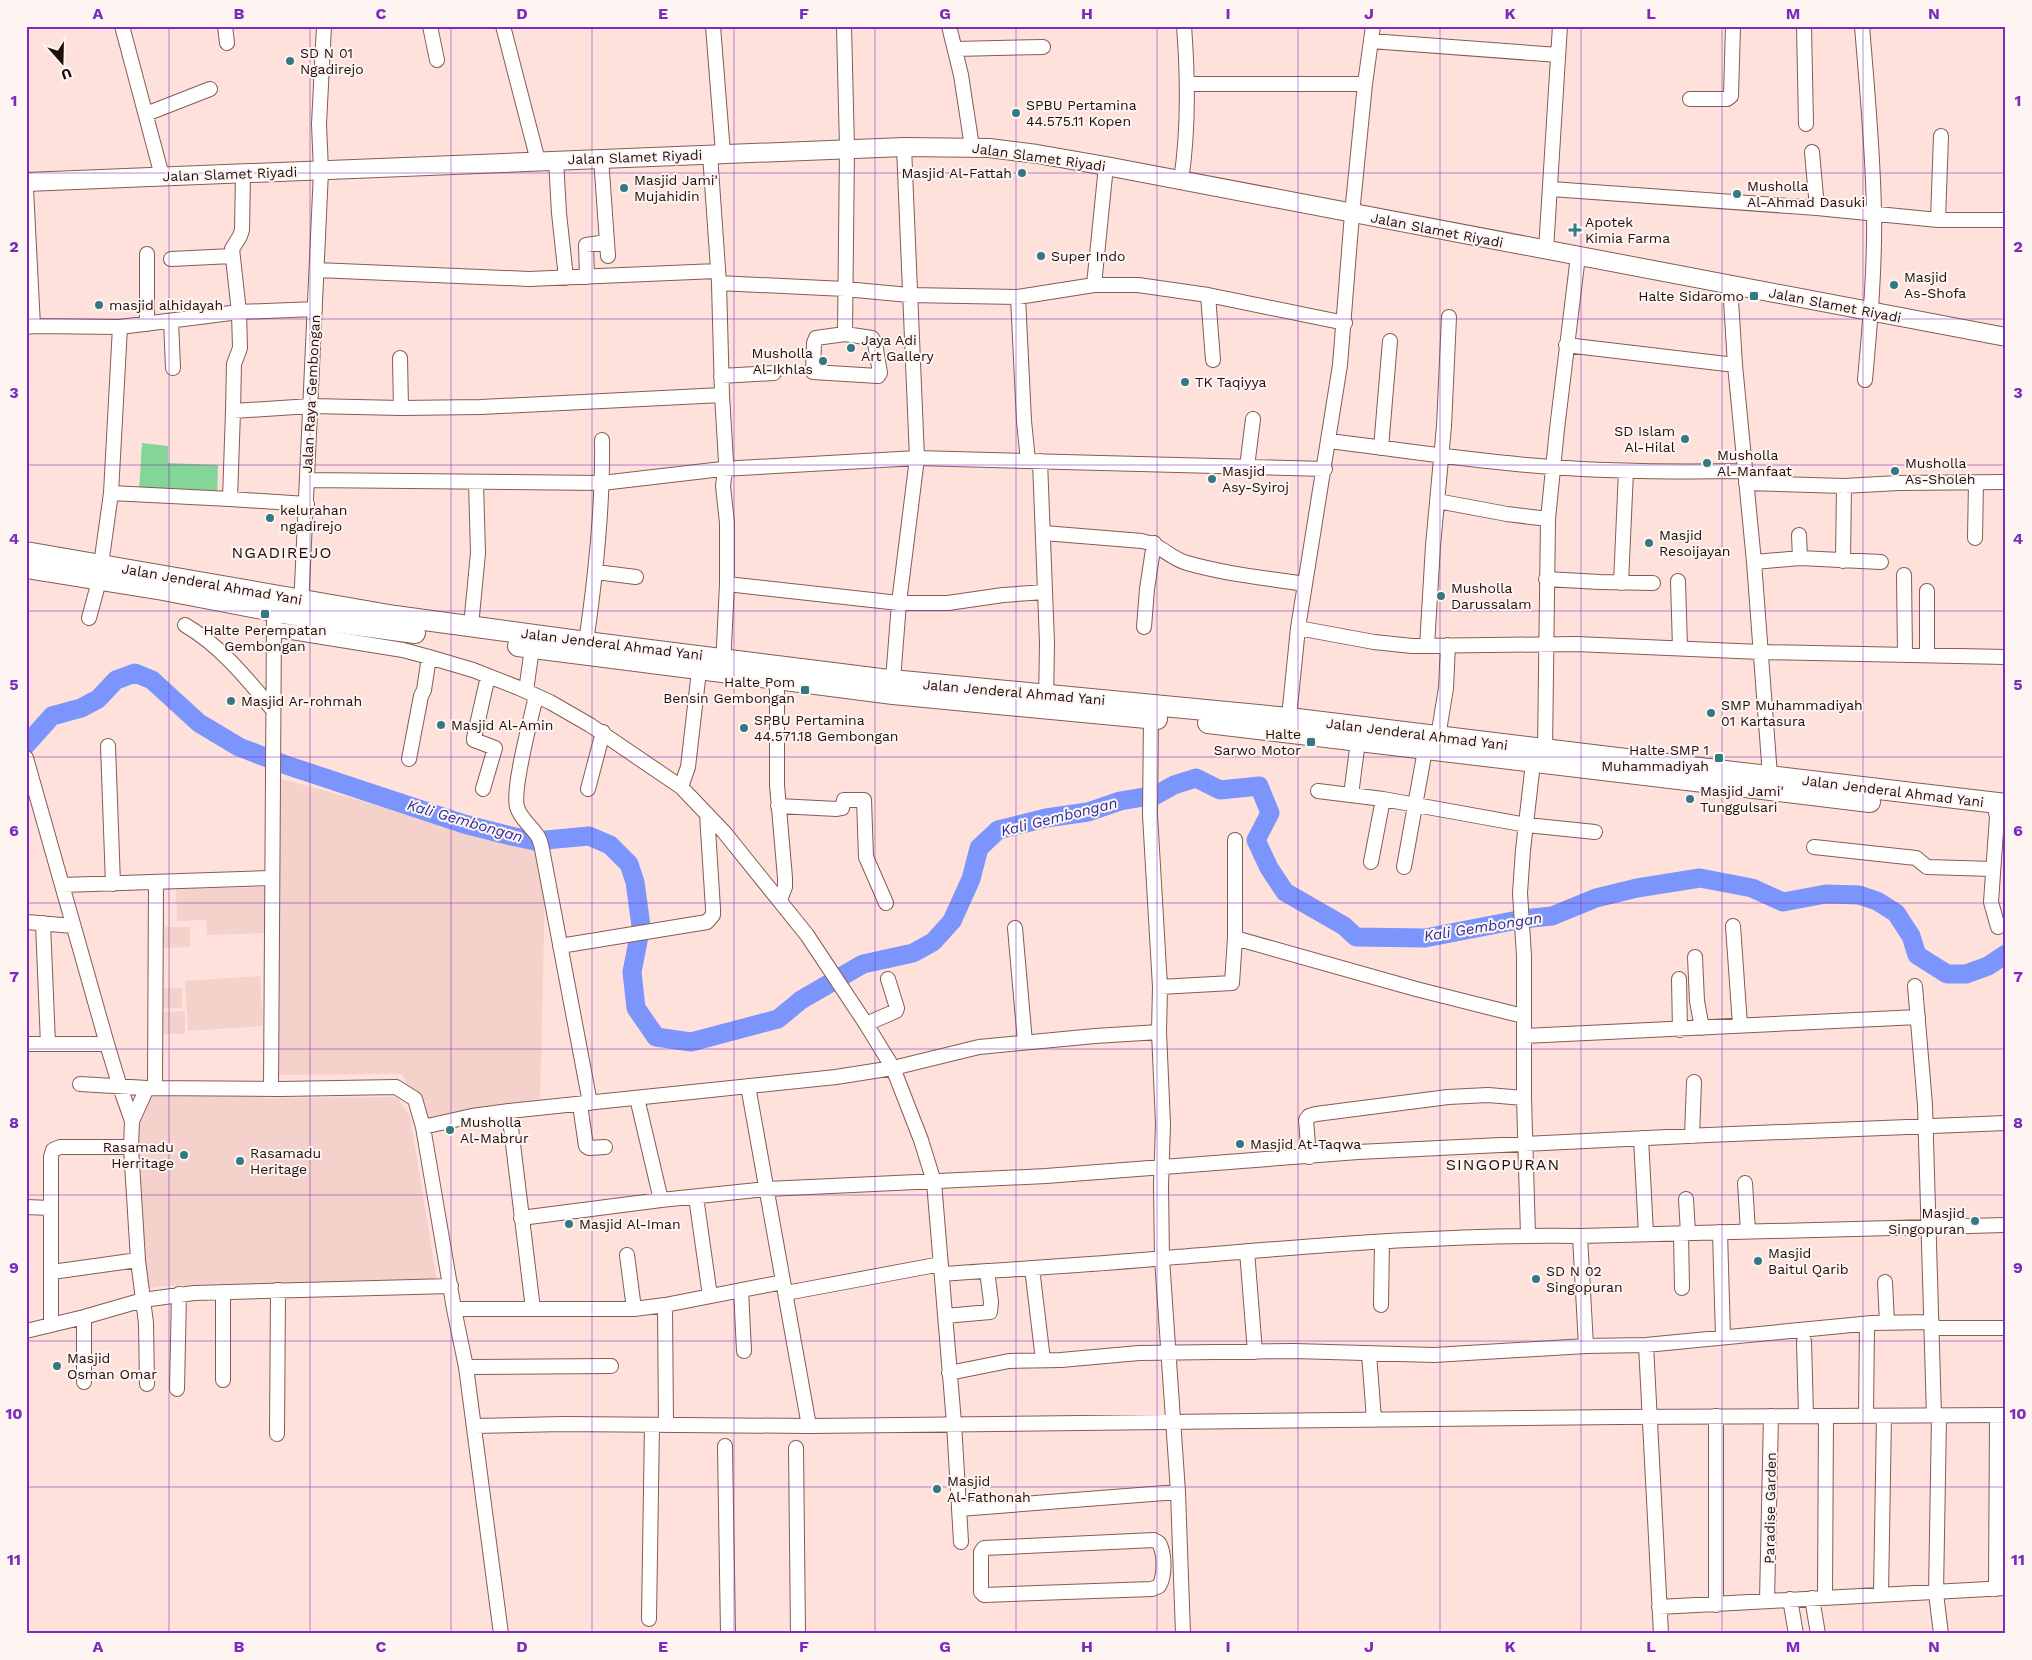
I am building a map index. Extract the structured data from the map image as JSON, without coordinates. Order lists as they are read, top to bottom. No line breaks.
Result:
{"streets":{"highway":["Jalan Jenderal Ahmad Yani"],"main road":["Jalan Slamet Riyadi"],"street":["Jalan Raya Gembongan","Paradise Garden"]},"crossings":[["Jalan Slamet Riyadi","Jalan Raya Gembongan"],["Jalan Raya Gembongan","Jalan Jenderal Ahmad Yani"]],"districts":["NGADIREJO","SINGOPURAN"],"water":["Kali Gembongan"],"places":{"other":["SD N 01 Ngadirejo","SPBU Pertamina 44.575.11 Kopen","Masjid Al-Fattah","Masjid Jami' Mujahidin","Musholla Al-Ahmad Dasuki","Super Indo","Masjid As-Shofa","masjid alhidayah","Jaya Adi Art Gallery","Musholla Al-Ikhlas","TK Taqiyya","SD Islam Al-Hilal","Musholla Al-Manfaat","Musholla As-Sholeh","Masjid Asy-Syiroj","kelurahan ngadirejo","Masjid Resoijayan","Musholla Darussalam","Masjid Ar-rohmah","SMP Muhammadiyah 01 Kartasura","Masjid Al-Amin","SPBU Pertamina 44.571.18 Gembongan","Masjid Jami' Tunggulsari","Musholla Al-Mabrur","Masjid At-Taqwa","Rasamadu Herritage","Rasamadu Heritage","Masjid Singopuran","Masjid Al-Iman","Masjid Baitul Qarib","SD N 02 Singopuran","Masjid Osman Omar","Masjid Al-Fathonah"],"health":["Apotek Kimia Farma"],"transit":["Halte Sidaromo","Halte Perempatan Gembongan","Halte Pom Bensin Gembongan","Halte Sarwo Motor","Halte SMP 1 Muhammadiyah"]},"north":"bottom","grid":{"columns":["A","B","C","D","E","F","G","H","I","J","K","L","M","N"],"rows":["1","2","3","4","5","6","7","8","9","10","11"]}}
